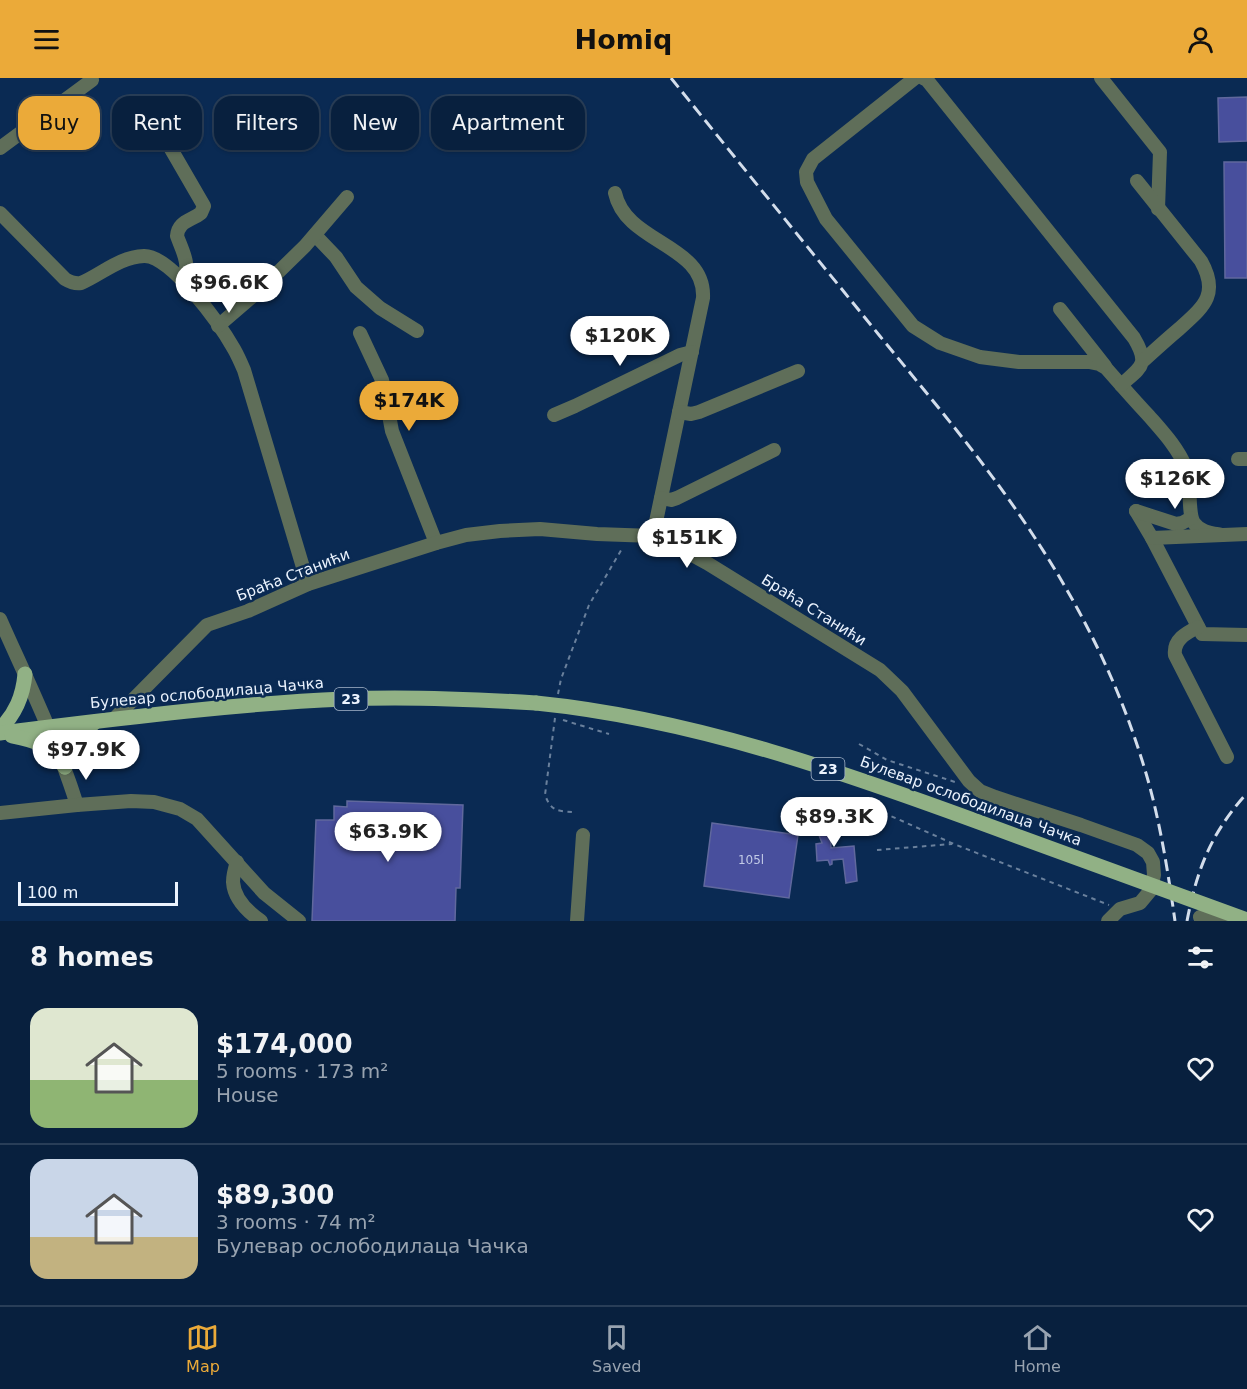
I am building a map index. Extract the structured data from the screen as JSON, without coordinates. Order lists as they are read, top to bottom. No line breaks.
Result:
{"streets":{"main road":["Булевар ослободилаца Чачка","23"],"street":["Браћа Станићи"]},"crossings":[["Браћа Станићи","Булевар ослободилаца Чачка"]],"house_numbers":["105l"],"scale_bar":"100 m","page":{"header":"Homiq","chip":["Buy","Rent","Filters","New","Apartment"],"price":["$96.6K","$120K","$174K","$126K","$151K","$97.9K","$89.3K","$63.9K"],"scale":"100 m","heading":"8 homes","list":[{"name":"$174,000","note":"5 rooms · 173 m² · House"},{"name":"$89,300","note":"3 rooms · 74 m² · Булевар ослободилаца Чачка"}],"tabs":["Map","Saved","Home"]}}
